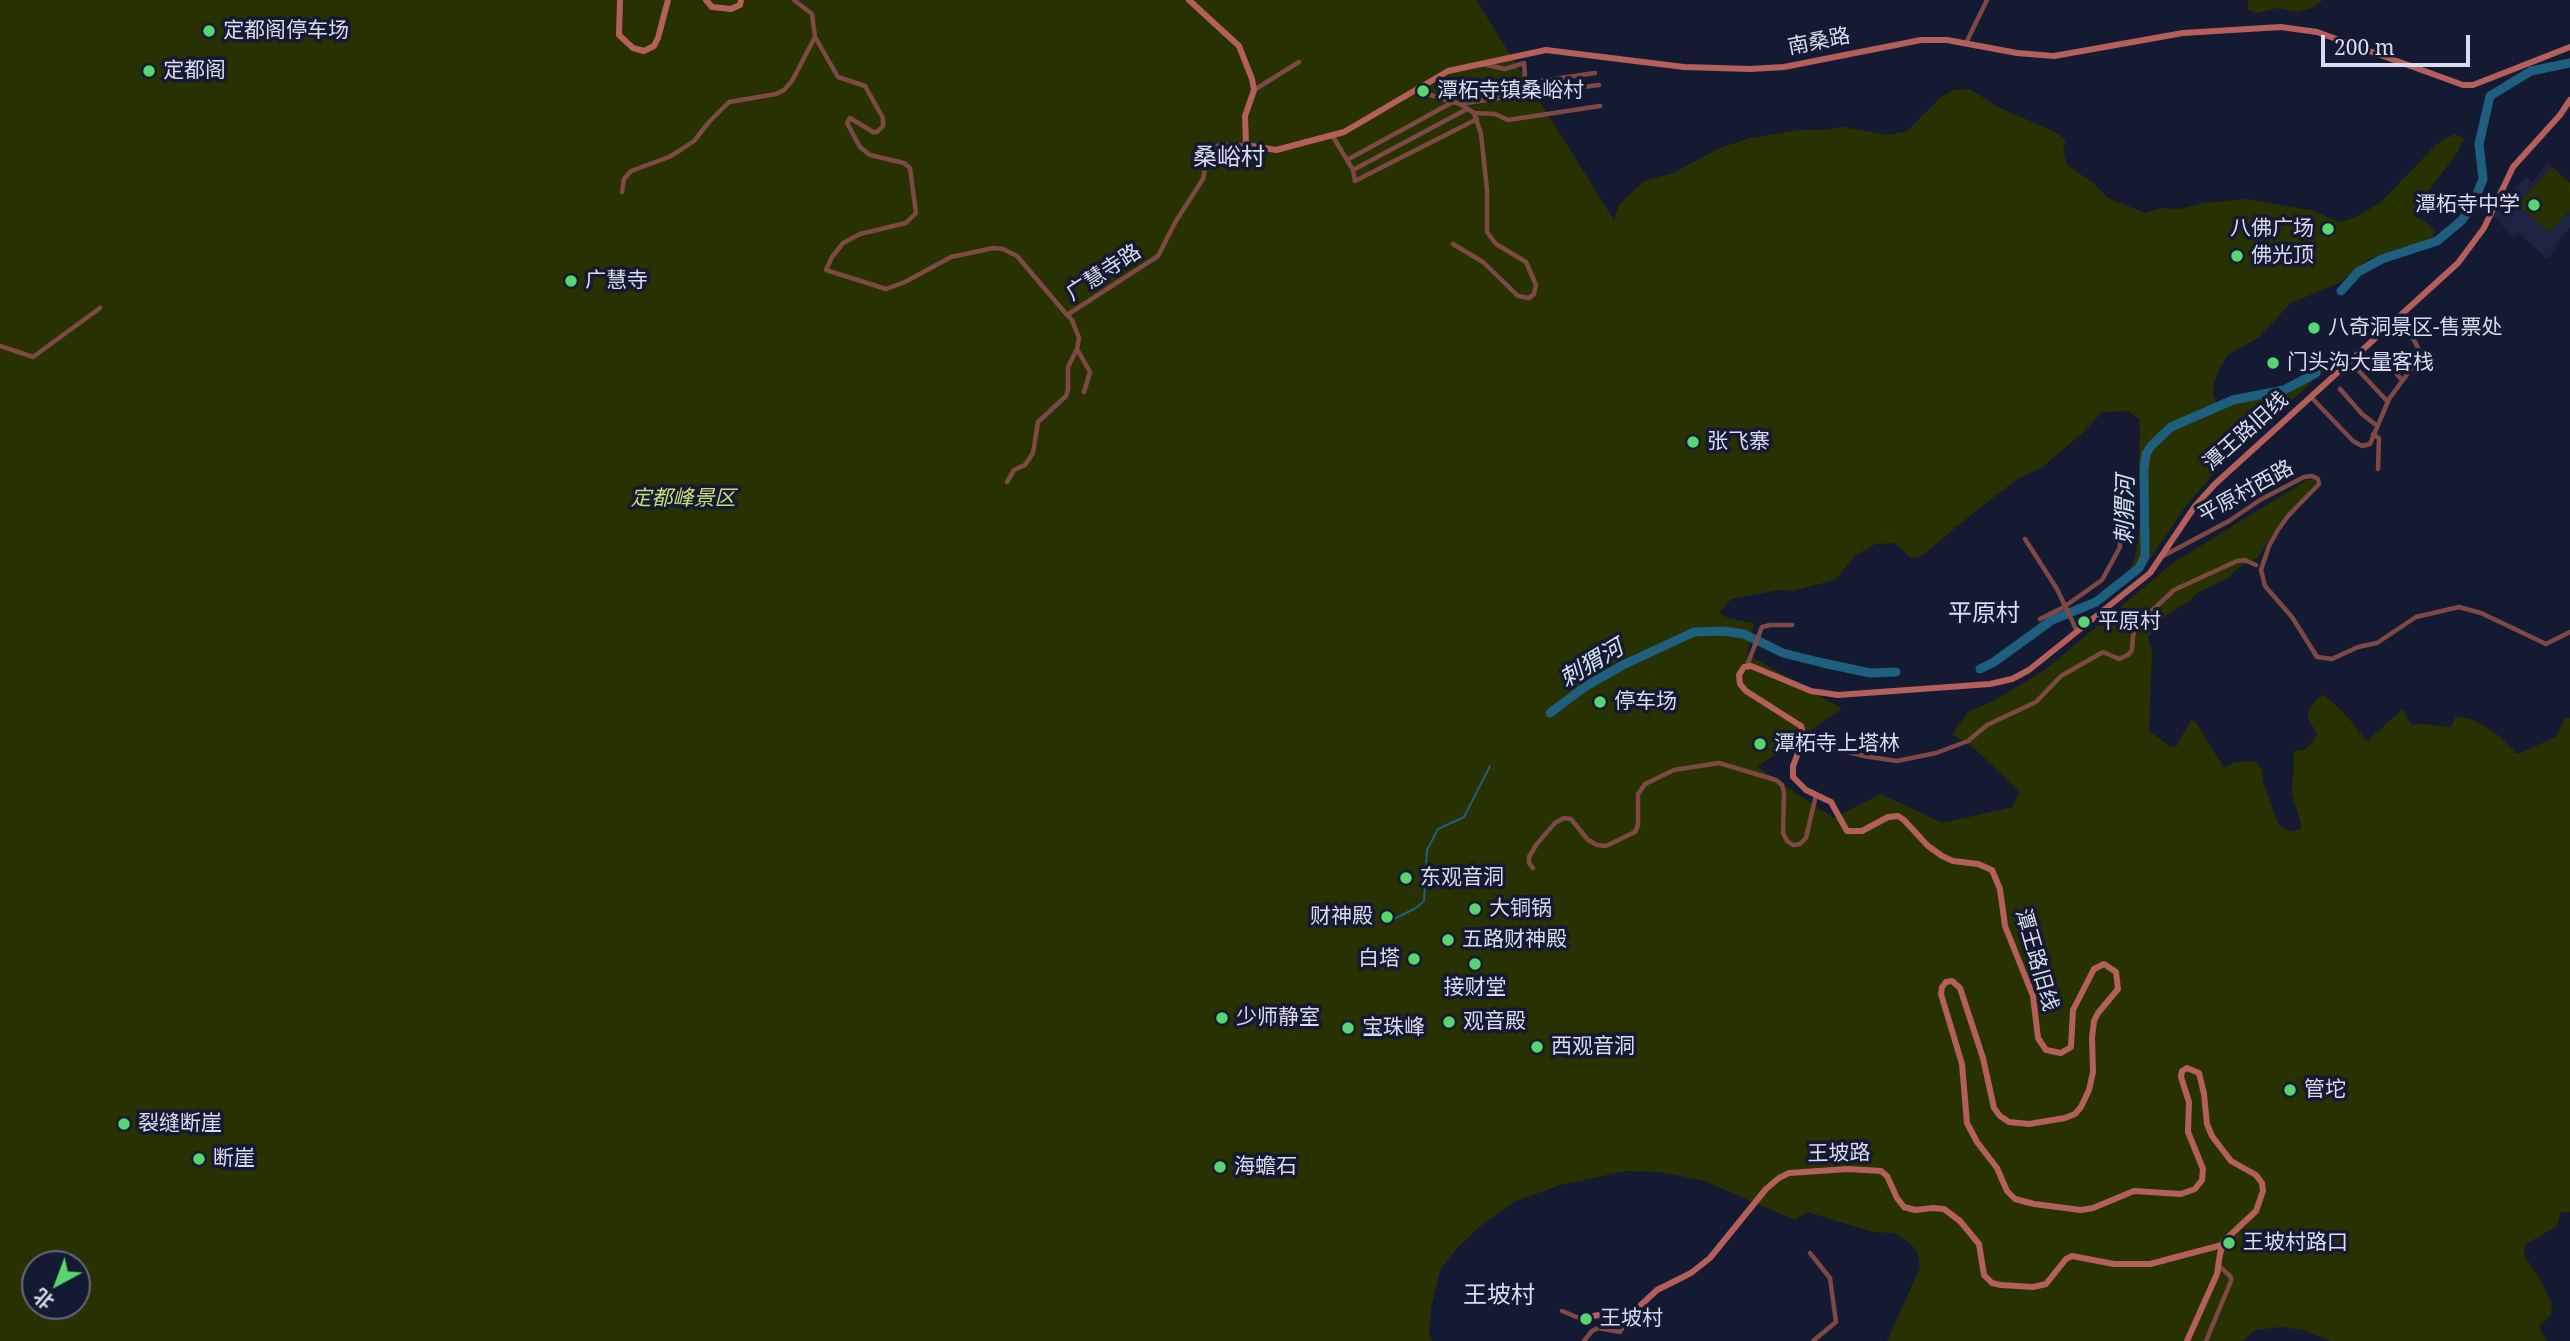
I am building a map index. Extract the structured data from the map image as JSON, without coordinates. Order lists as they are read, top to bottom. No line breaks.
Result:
{"streets":{"main road":["南桑路","潭王路旧线","王坡路"],"street":["广慧寺路","平原村西路"]},"crossings":[["南桑路","广慧寺路"],["潭王路旧线","平原村西路"],["潭王路旧线","王坡路"]],"districts":["桑峪村","平原村","王坡村"],"water":["刺猬河"],"parks":["定都峰景区"],"places":["定都阁停车场","定都阁","潭柘寺镇桑峪村","潭柘寺中学","八佛广场","佛光顶","广慧寺","八奇洞景区-售票处","门头沟大量客栈","张飞寨","平原村","停车场","潭柘寺上塔林","东观音洞","大铜锅","财神殿","五路财神殿","白塔","接财堂","少师静室","观音殿","宝珠峰","西观音洞","管坨","裂缝断崖","断崖","海蟾石","王坡村路口","王坡村"],"scale_bar":"200 m","north":"bottom left"}
